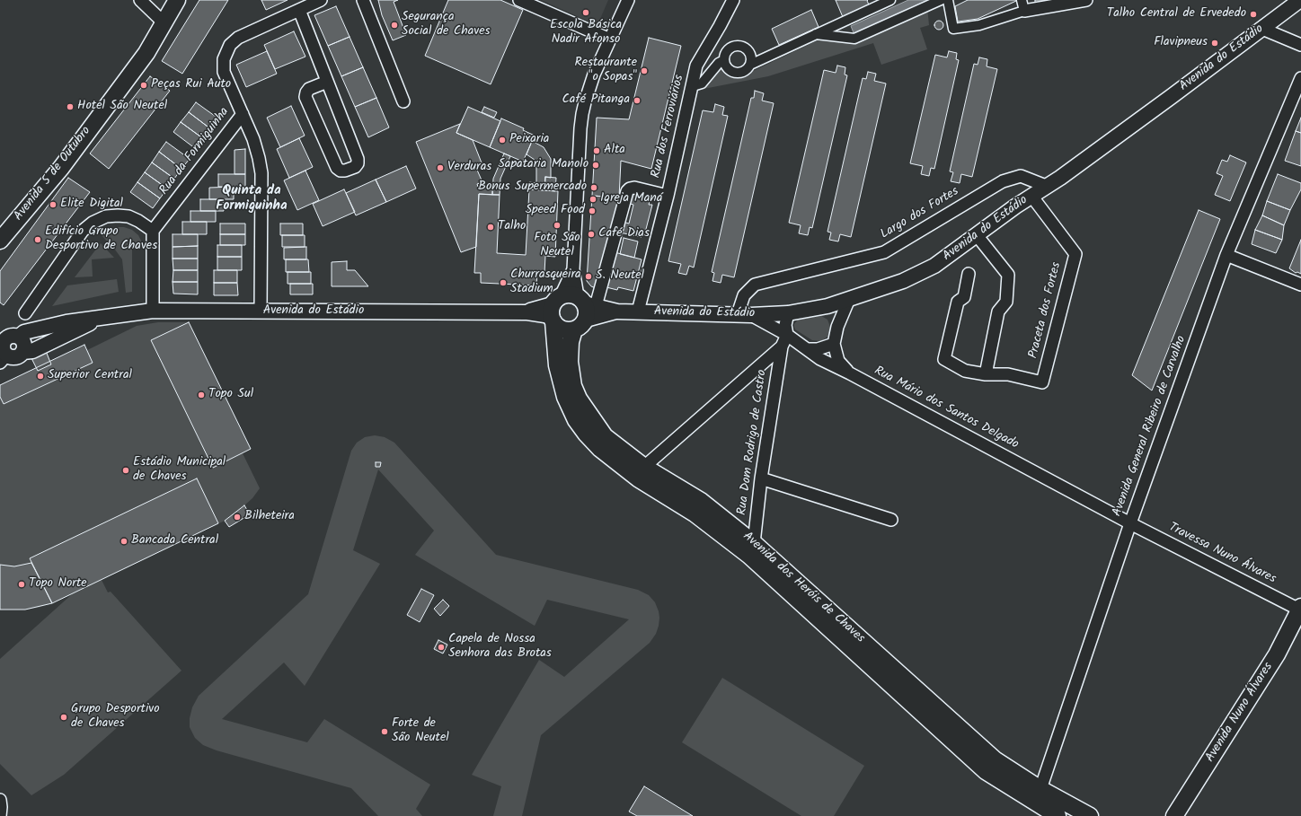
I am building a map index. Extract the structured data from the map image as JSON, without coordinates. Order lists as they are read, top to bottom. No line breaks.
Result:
{"streets":{"main road":["Avenida 5 de Outubro","Avenida dos Heróis de Chaves","Avenida Nuno Álvares"],"street":["Avenida do Estádio","Rua dos Ferroviários","Rua da Formiguinha","Largo dos Fortes","Praceta dos Fortes","Rua Mário dos Santos Delgado","Avenida General Ribeiro de Carvalho","Rua Dom Rodrigo de Castro","Travessa Nuno Álvares"]},"crossings":[["Avenida do Estádio","Rua dos Ferroviários"],["Avenida do Estádio","Largo dos Fortes"],["Avenida do Estádio","Praceta dos Fortes"],["Avenida do Estádio","Rua Mário dos Santos Delgado"],["Avenida do Estádio","Avenida dos Heróis de Chaves"],["Largo dos Fortes","Rua Mário dos Santos Delgado"],["Rua Mário dos Santos Delgado","Avenida General Ribeiro de Carvalho"],["Rua Mário dos Santos Delgado","Travessa Nuno Álvares"],["Avenida General Ribeiro de Carvalho","Travessa Nuno Álvares"],["Avenida General Ribeiro de Carvalho","Avenida dos Heróis de Chaves"],["Rua Dom Rodrigo de Castro","Avenida dos Heróis de Chaves"],["Travessa Nuno Álvares","Avenida Nuno Álvares"]],"districts":["Quinta da Formiguinha"],"places":["Escola Básica Nadir Afonso","Talho Central de Ervededo","Segurança Social de Chaves","Flavipneus","Restaurante \"o Sopas\"","Peças Rui Auto","Café Pitanga","Hotel São Neutel","Peixaria","Alta","Sapataria Manolo","Verduras","Bonus Supermercado","Igreja Maná","Elite Digital","Speed Food","Foto São Neutel","Talho","Café Dias","Edifício Grupo Desportivo de Chaves","S. Neutel","Churrasqueira Stadium","Superior Central","Topo Sul","Estádio Municipal de Chaves","Bilheteira","Bancada Central","Topo Norte","Capela de Nossa Senhora das Brotas","Grupo Desportivo de Chaves","Forte de São Neutel"]}
